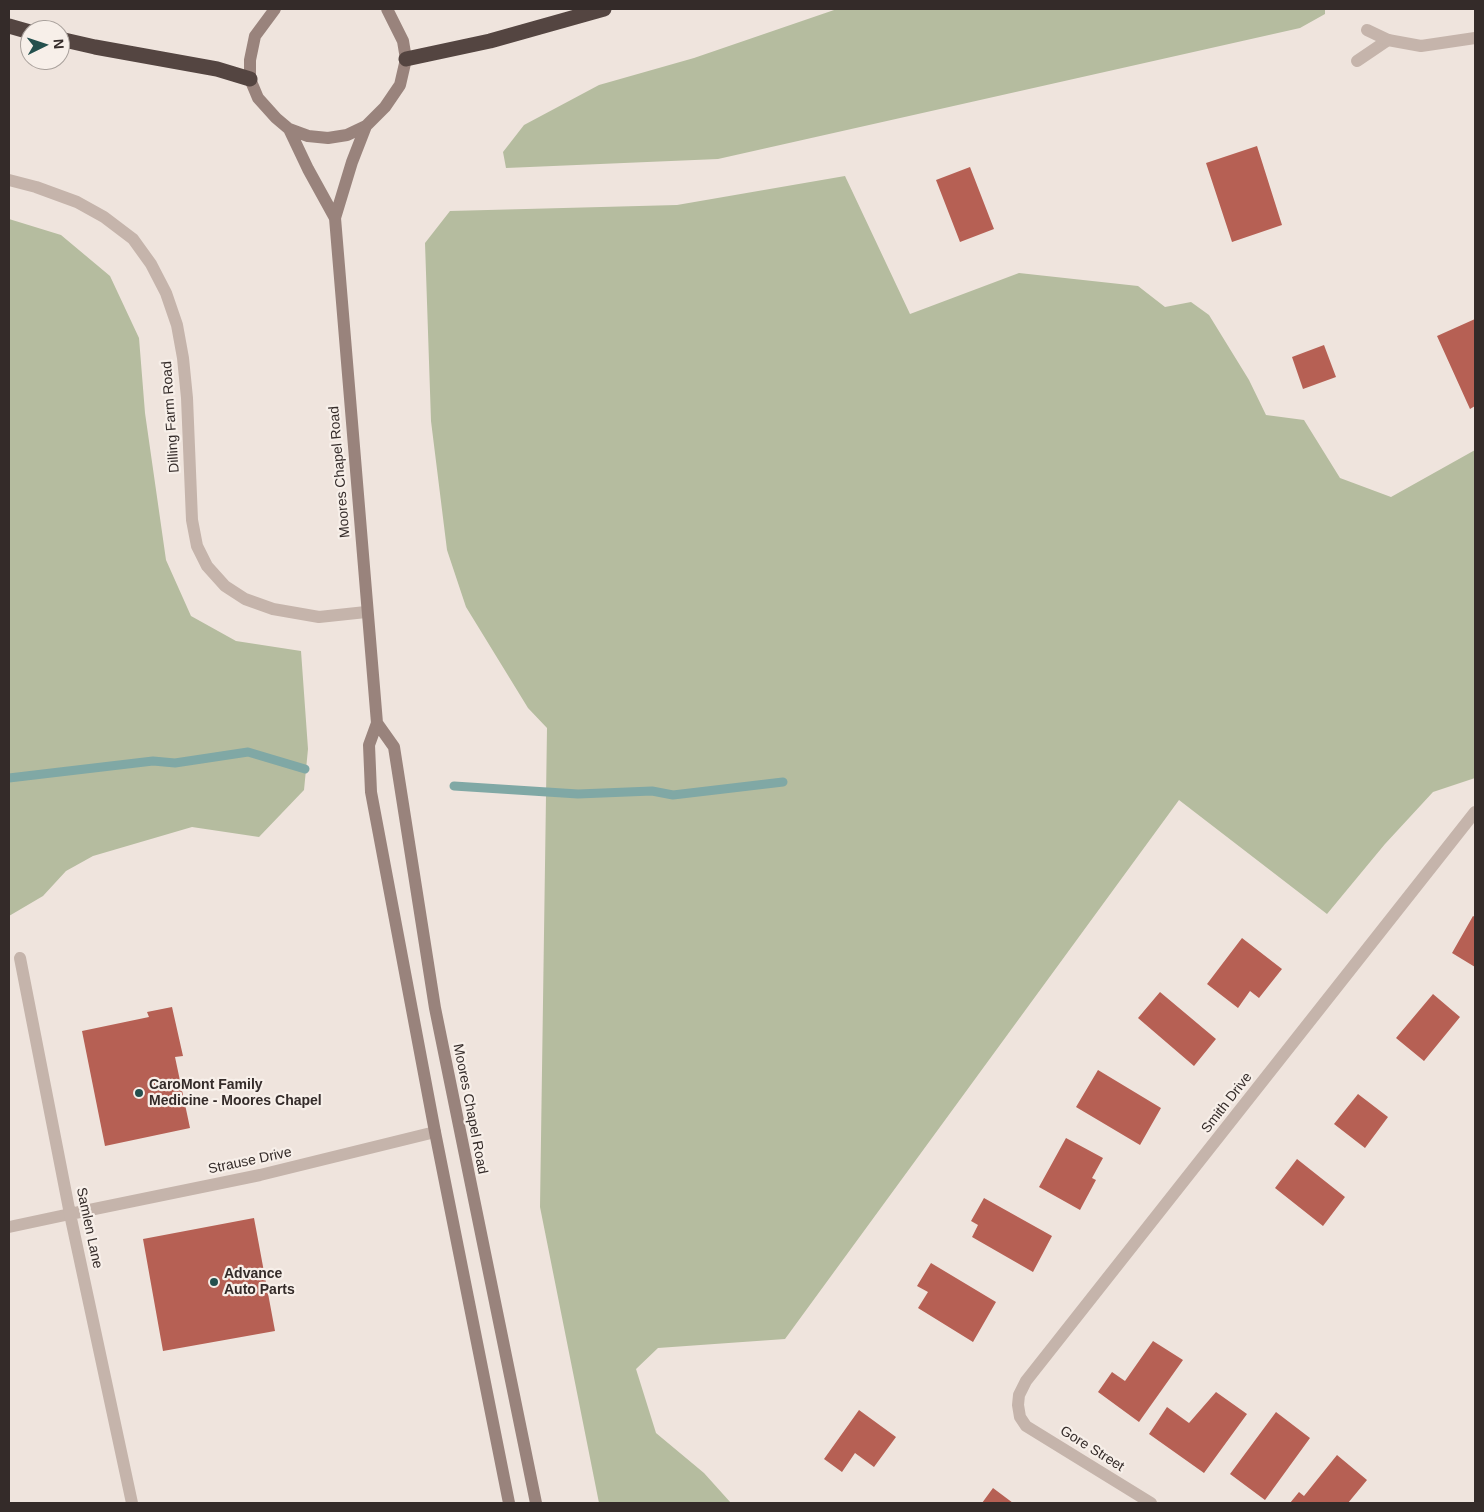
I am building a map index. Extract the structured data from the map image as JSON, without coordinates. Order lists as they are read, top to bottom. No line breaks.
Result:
{"streets":{"main road":["Moores Chapel Road"],"street":["Dilling Farm Road","Smith Drive","Strause Drive","Samlen Lane","Gore Street"]},"crossings":[["Dilling Farm Road","Moores Chapel Road"],["Moores Chapel Road","Strause Drive"],["Smith Drive","Gore Street"],["Strause Drive","Samlen Lane"]],"places":["CaroMont Family Medicine - Moores Chapel","Advance Auto Parts"],"north":"right"}
